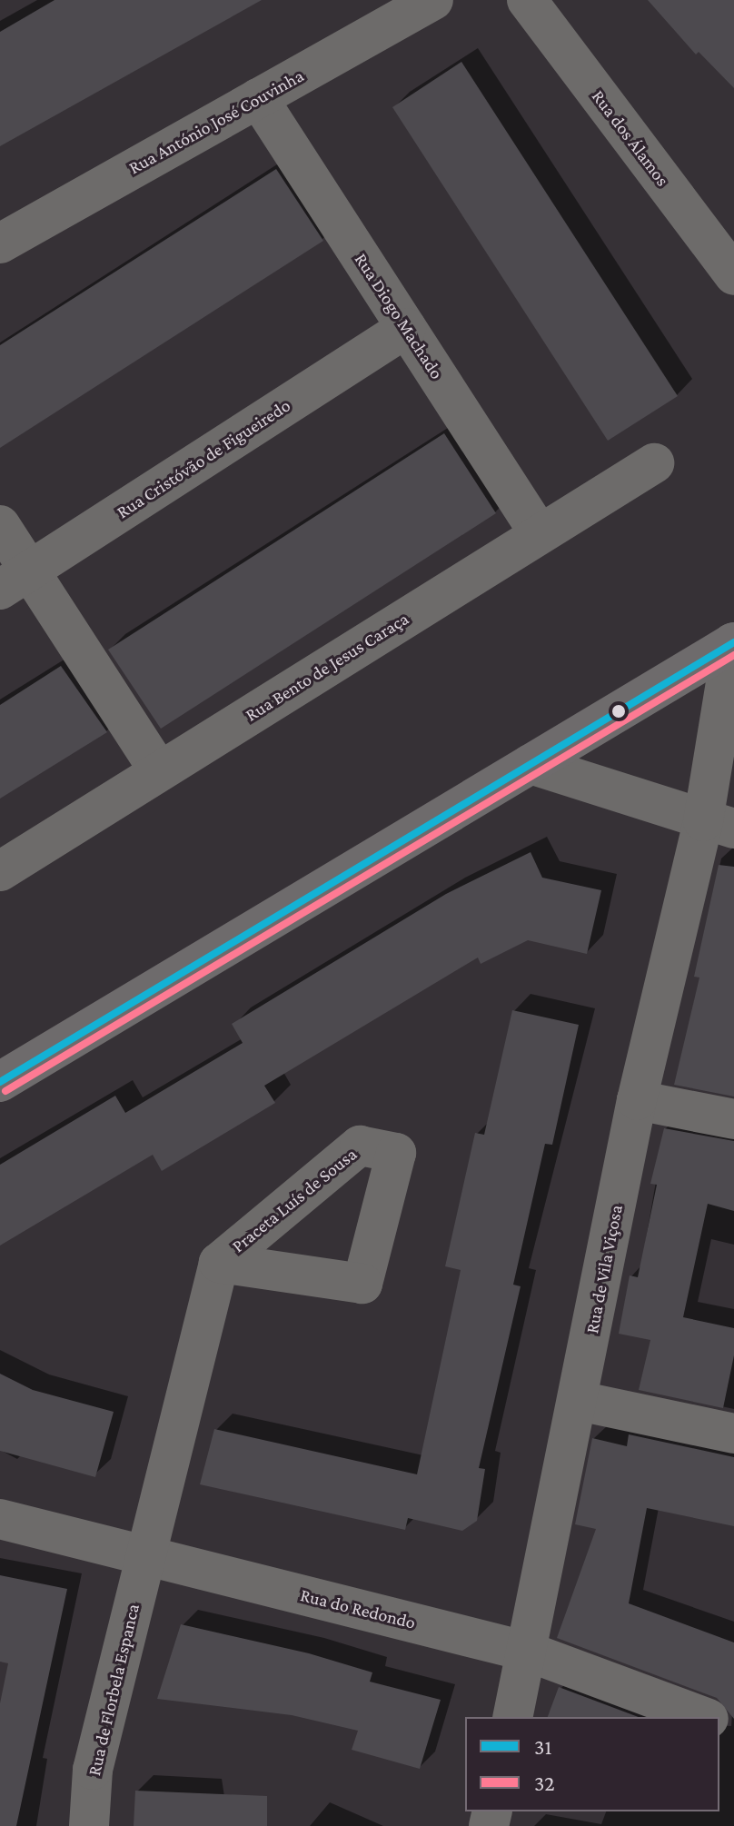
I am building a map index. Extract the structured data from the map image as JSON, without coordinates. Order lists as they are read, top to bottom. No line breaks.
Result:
{"streets":{"street":["Rua António José Couvinha","Rua dos Álamos","Rua Diogo Machado","Rua Cristóvão de Figueiredo","Rua Bento de Jesus Caraça","Praceta Luís de Sousa","Rua de Vila Viçosa","Rua do Redondo","Rua de Florbela Espanca"]},"crossings":[["Rua António José Couvinha","Rua Diogo Machado"],["Rua Diogo Machado","Rua Cristóvão de Figueiredo"],["Rua Diogo Machado","Rua Bento de Jesus Caraça"],["Praceta Luís de Sousa","Rua do Redondo"],["Praceta Luís de Sousa","Rua de Florbela Espanca"],["Rua de Vila Viçosa","Rua do Redondo"],["Rua do Redondo","Rua de Florbela Espanca"]],"lines":["transit line 31","transit line 32"],"legend":["31","32"]}
